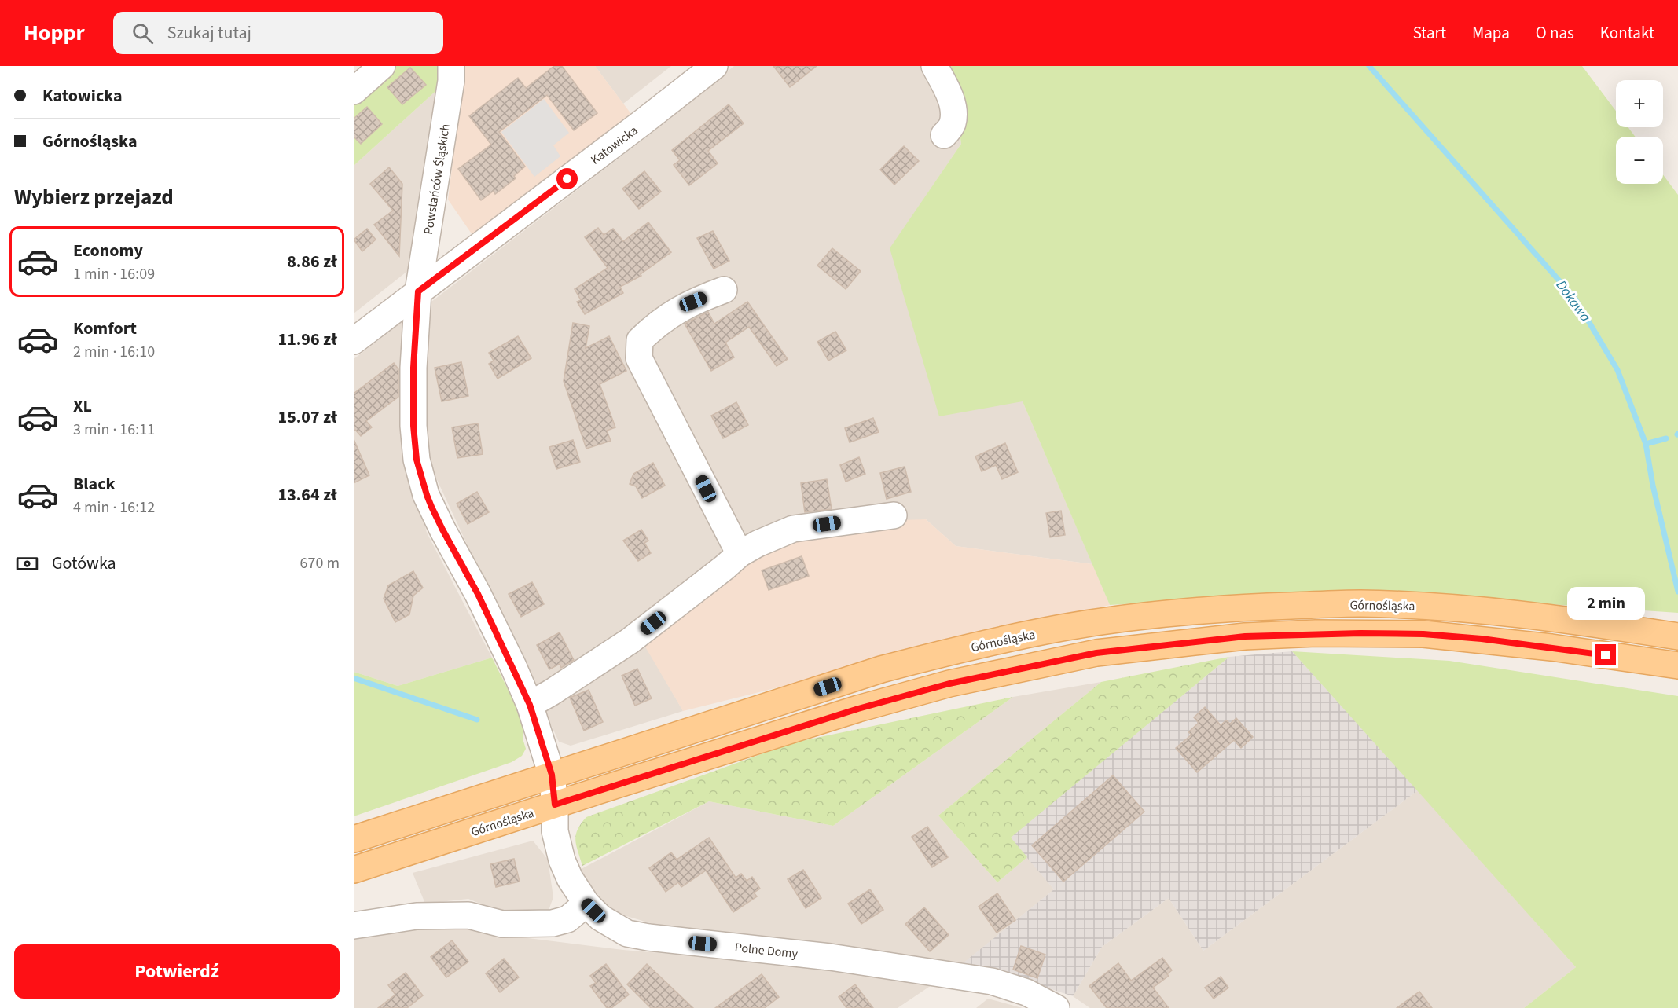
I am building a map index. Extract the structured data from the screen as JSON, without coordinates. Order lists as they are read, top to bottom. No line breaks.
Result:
{"streets":{"main road":["Górnośląska"],"street":["Katowicka","Powstańców Śląskich","Polne Domy"]},"crossings":[["Katowicka","Powstańców Śląskich"],["Powstańców Śląskich","Polne Domy"],["Górnośląska","Polne Domy"]],"water":["Dokawa"],"page":{"header":"Hoppr","search":"Szukaj tutaj","nav":["Start","Mapa","O nas","Kontakt"],"banner":["Katowicka","Górnośląska"],"map_buttons":["+","−"],"heading":"Wybierz przejazd","list":[{"name":"Economy","note":"1 min · 16:09","value":"8.86 zł"},{"name":"Komfort","note":"2 min · 16:10","value":"11.96 zł"},{"name":"XL","note":"3 min · 16:11","value":"15.07 zł"},{"name":"Black","note":"4 min · 16:12","value":"13.64 zł"}],"pay":["Gotówka","670 m"],"bubble":"2 min","buttons":"Potwierdź"}}
